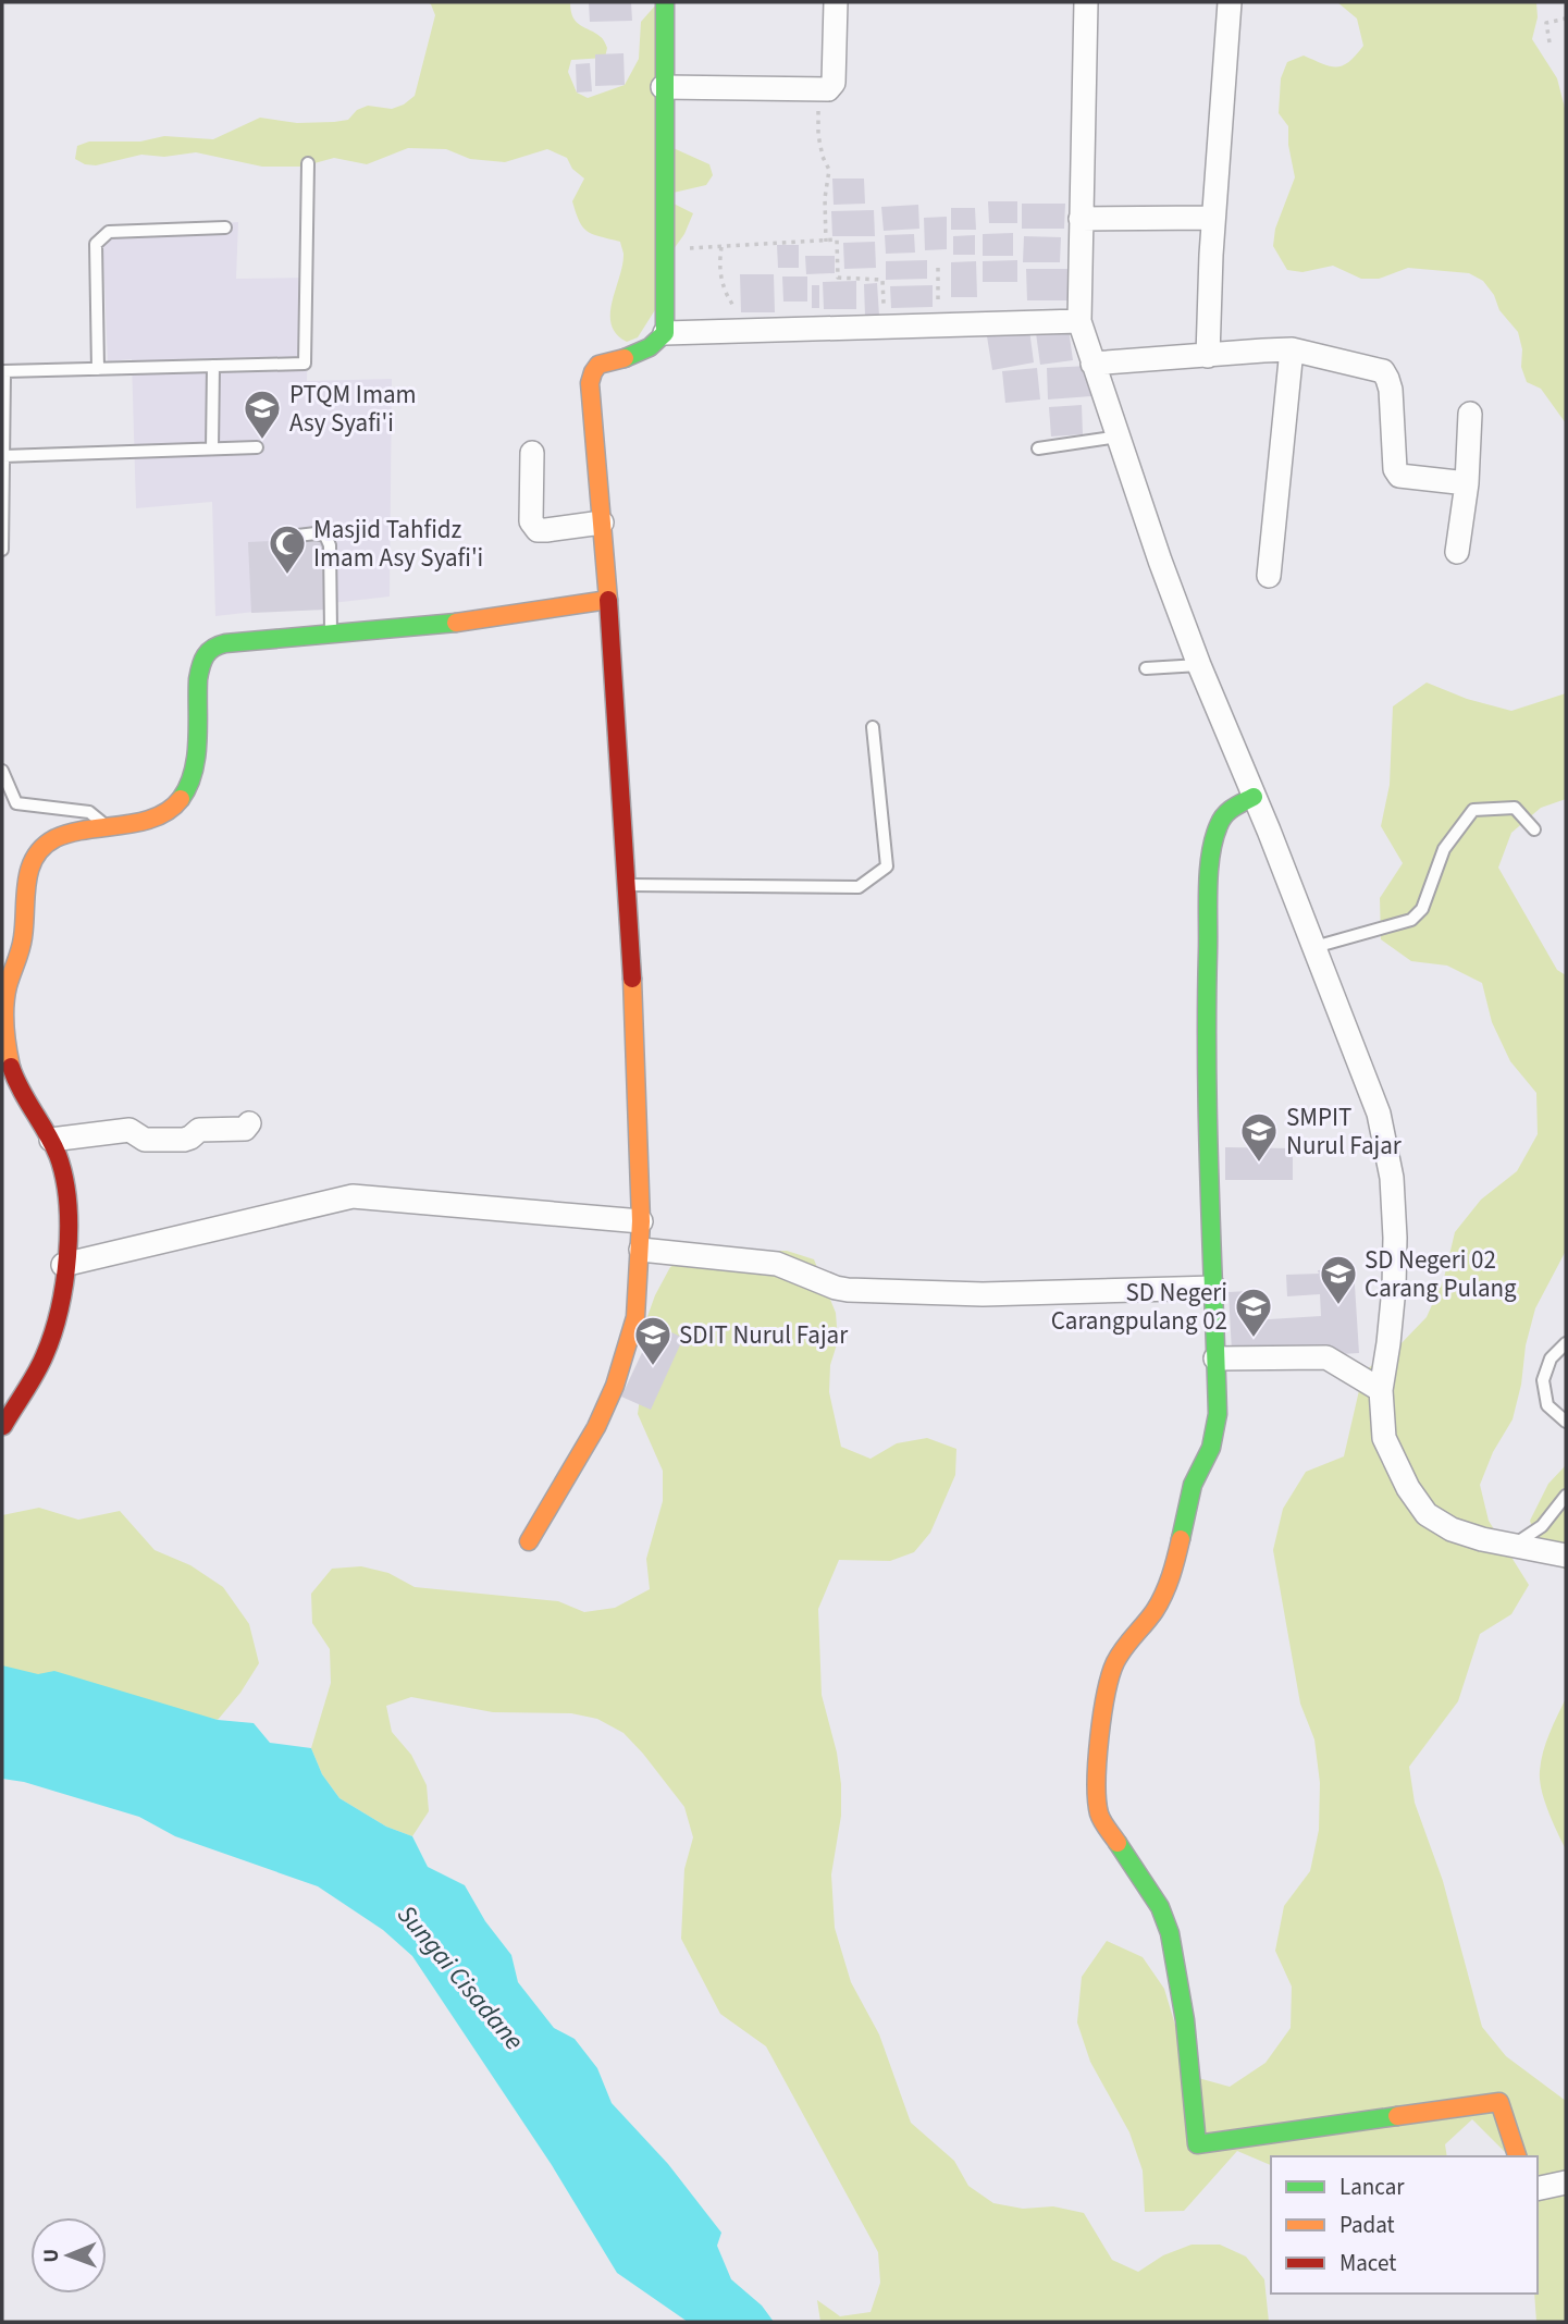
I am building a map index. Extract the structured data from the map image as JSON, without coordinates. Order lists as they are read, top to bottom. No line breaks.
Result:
{"water":["Sungai Cisadane"],"places":{"school or university":["PTQM Imam Asy Syafi'i","SMPIT Nurul Fajar","SD Negeri 02 Carang Pulang","SD Negeri Carangpulang 02","SDIT Nurul Fajar"],"mosque":["Masjid Tahfidz Imam Asy Syafi'i"]},"legend":["Lancar","Padat","Macet"],"north":"left"}
